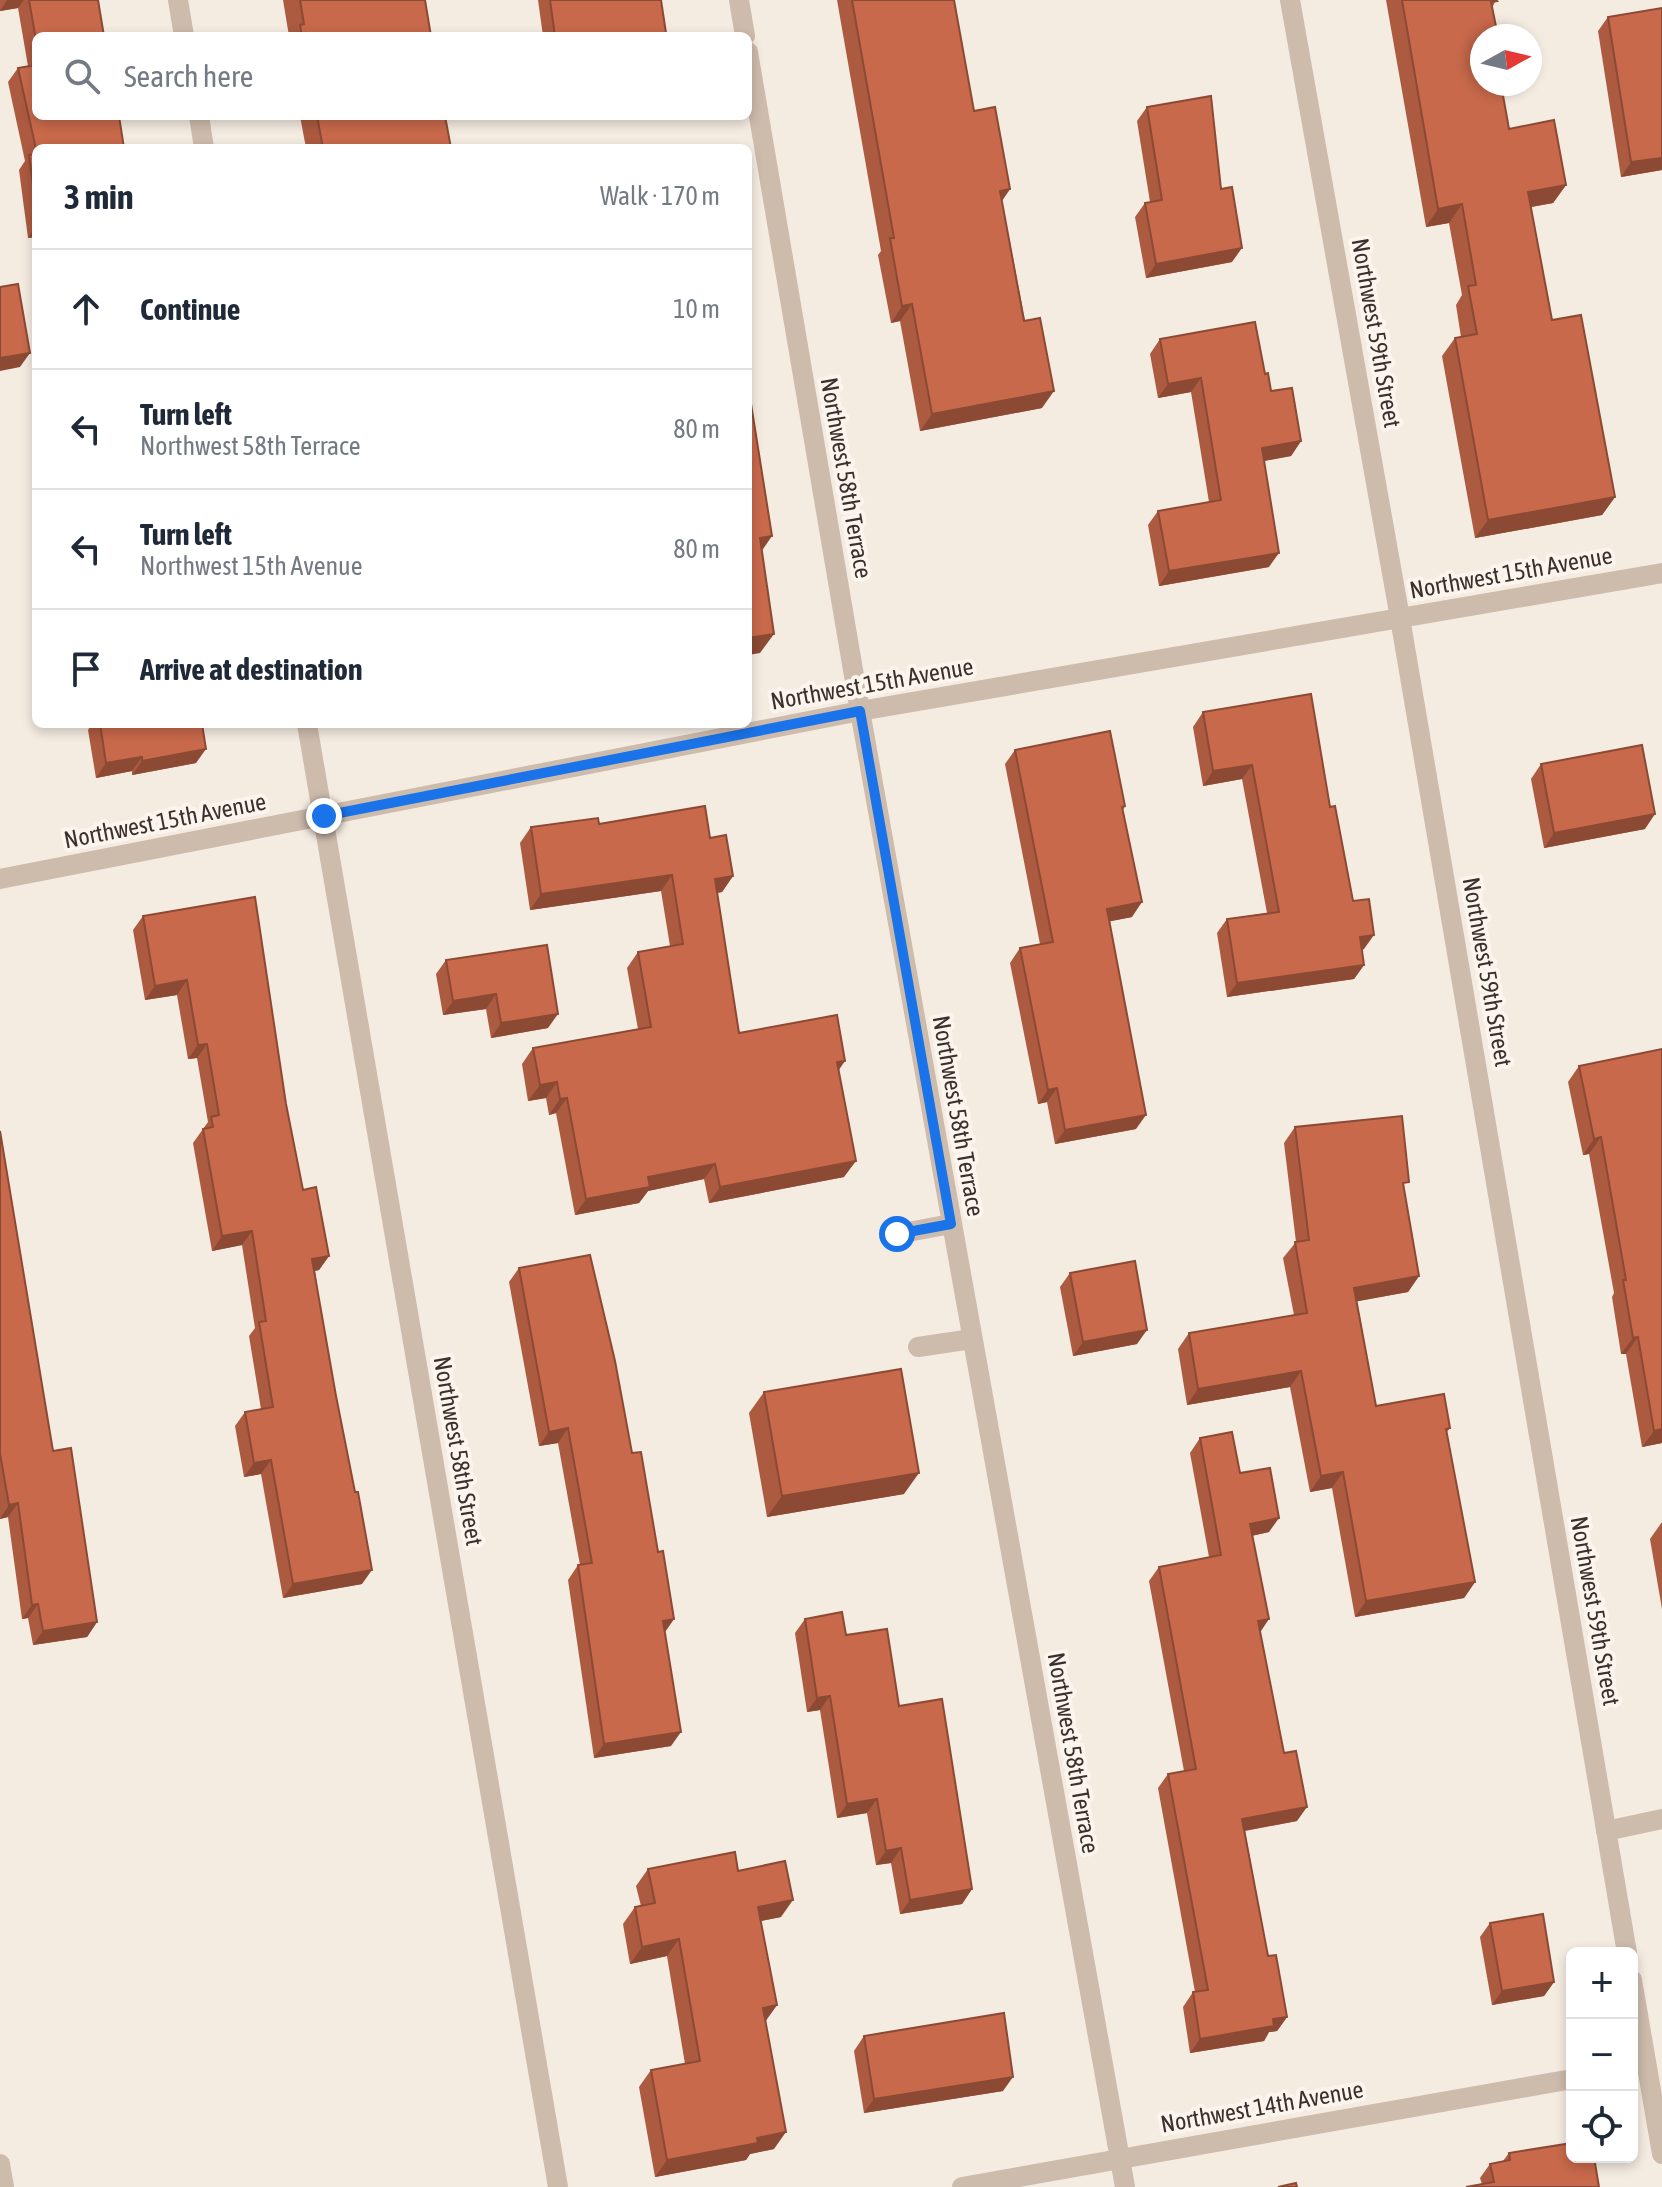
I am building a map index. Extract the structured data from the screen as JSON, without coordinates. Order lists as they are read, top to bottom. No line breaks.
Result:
{"streets":{"street":["Northwest 59th Street","Northwest 58th Terrace","Northwest 15th Avenue","Northwest 58th Street","Northwest 14th Avenue"]},"crossings":[["Northwest 59th Street","Northwest 15th Avenue"],["Northwest 58th Terrace","Northwest 15th Avenue"],["Northwest 58th Terrace","Northwest 14th Avenue"],["Northwest 15th Avenue","Northwest 58th Street"]],"north":"right","page":{"search":"Search here","heading":["3 min","Walk · 170 m"],"list":[["Continue","10 m"],["Turn left","Northwest 58th Terrace","80 m"],["Turn left","Northwest 15th Avenue","80 m"],"Arrive at destination"],"map_buttons":["+","−"]}}
